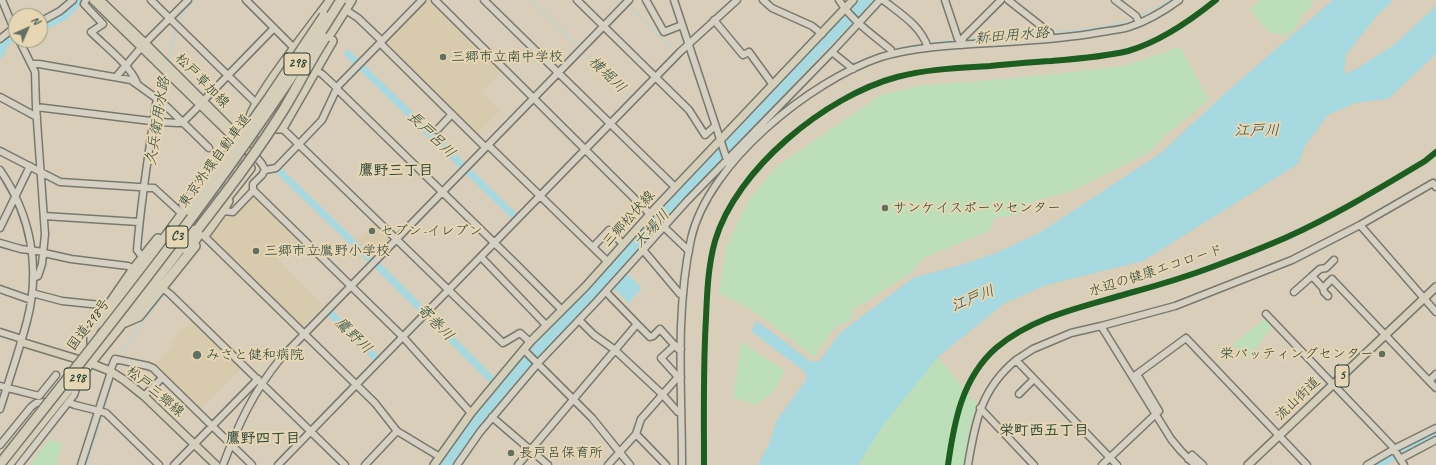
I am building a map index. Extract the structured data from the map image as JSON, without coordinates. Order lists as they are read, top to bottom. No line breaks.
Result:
{"streets":{"highway":["298","東京外環自動車道","C3","国道298号"],"main road":["松戸草加線","三郷松伏線","5","松戸三郷線","流山街道"],"cycle path":["水辺の健康エコロード"]},"crossings":[["298","松戸草加線"],["298","国道298号"],["松戸草加線","国道298号"],["東京外環自動車道","国道298号"],["国道298号","松戸三郷線"]],"districts":["鷹野三丁目","栄町西五丁目","鷹野四丁目"],"water":["新田用水路","横堀川","久兵衛用水路","江戸川","長戸呂川","大場川","寄巻川","鷹野川"],"places":["三郷市立南中学校","サンケイスポーツセンター","セブン-イレブン","三郷市立鷹野小学校","栄バッティングセンター","みさと健和病院","長戸呂保育所"],"north":"top right"}
